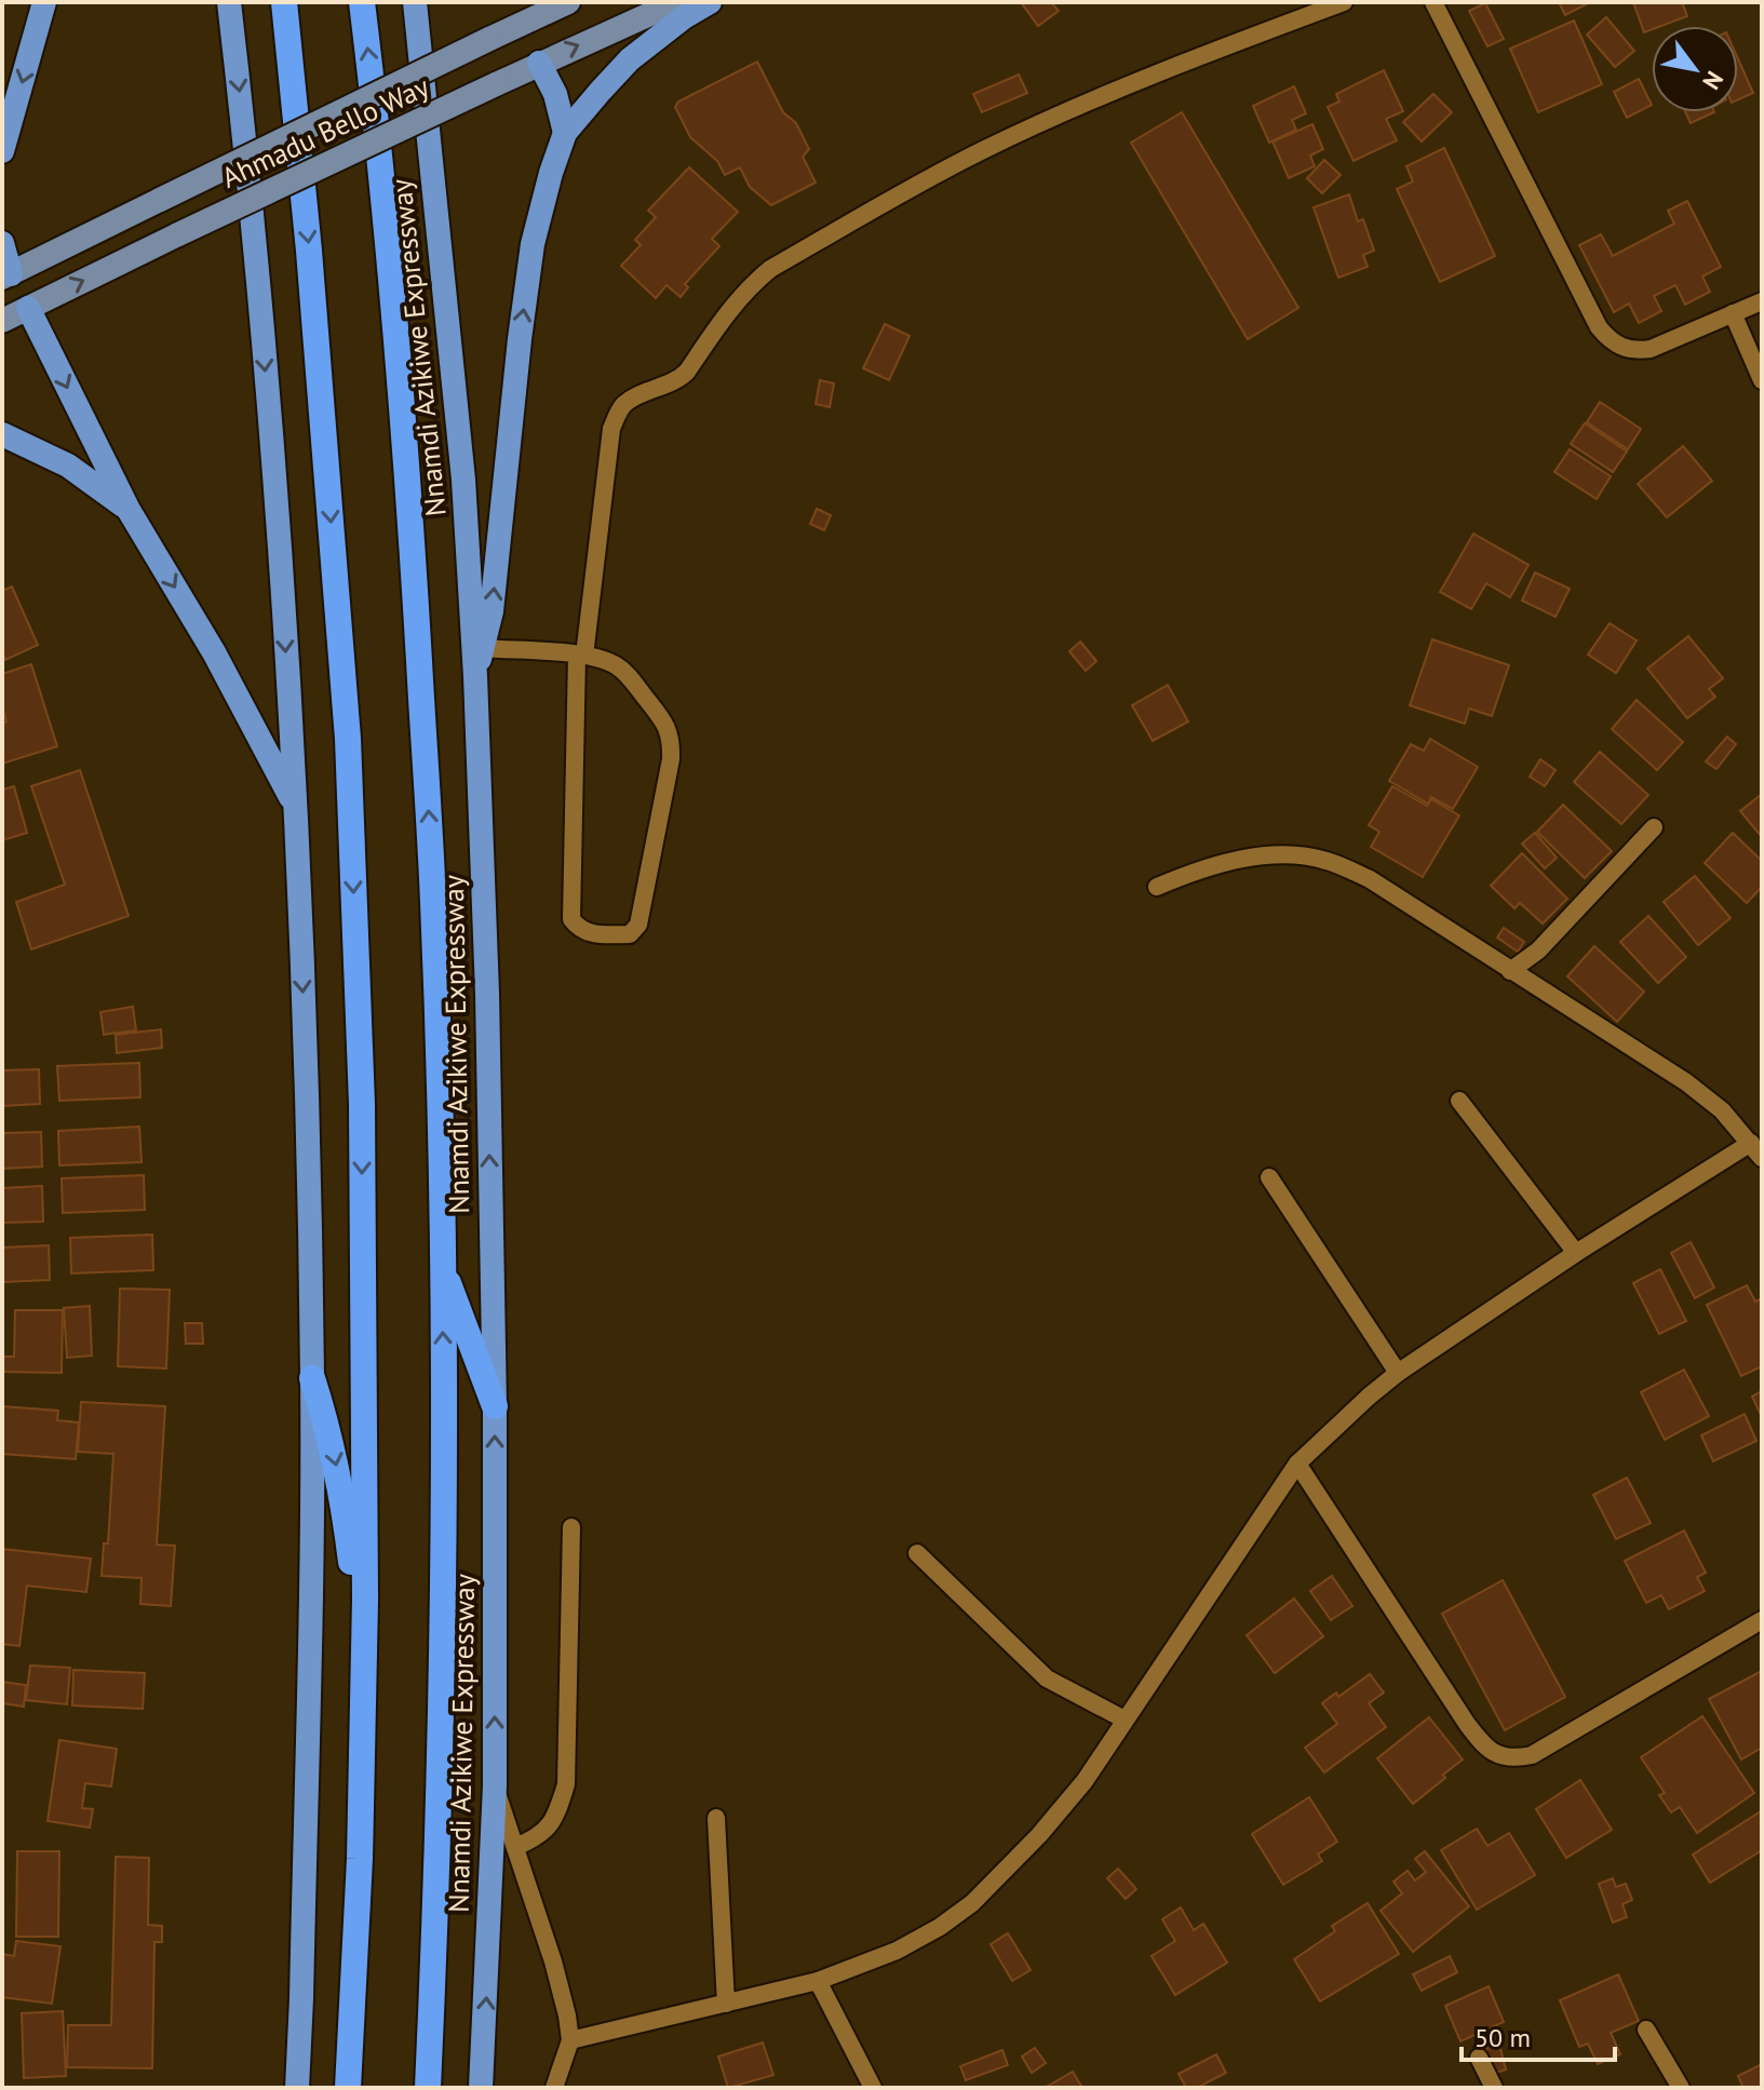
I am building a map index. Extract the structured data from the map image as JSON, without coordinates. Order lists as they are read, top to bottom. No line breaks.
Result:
{"streets":{"highway":["Nnamdi Azikiwe Expressway"],"main road":["Ahmadu Bello Way"]},"scale_bar":"50 m","north":"bottom right"}
